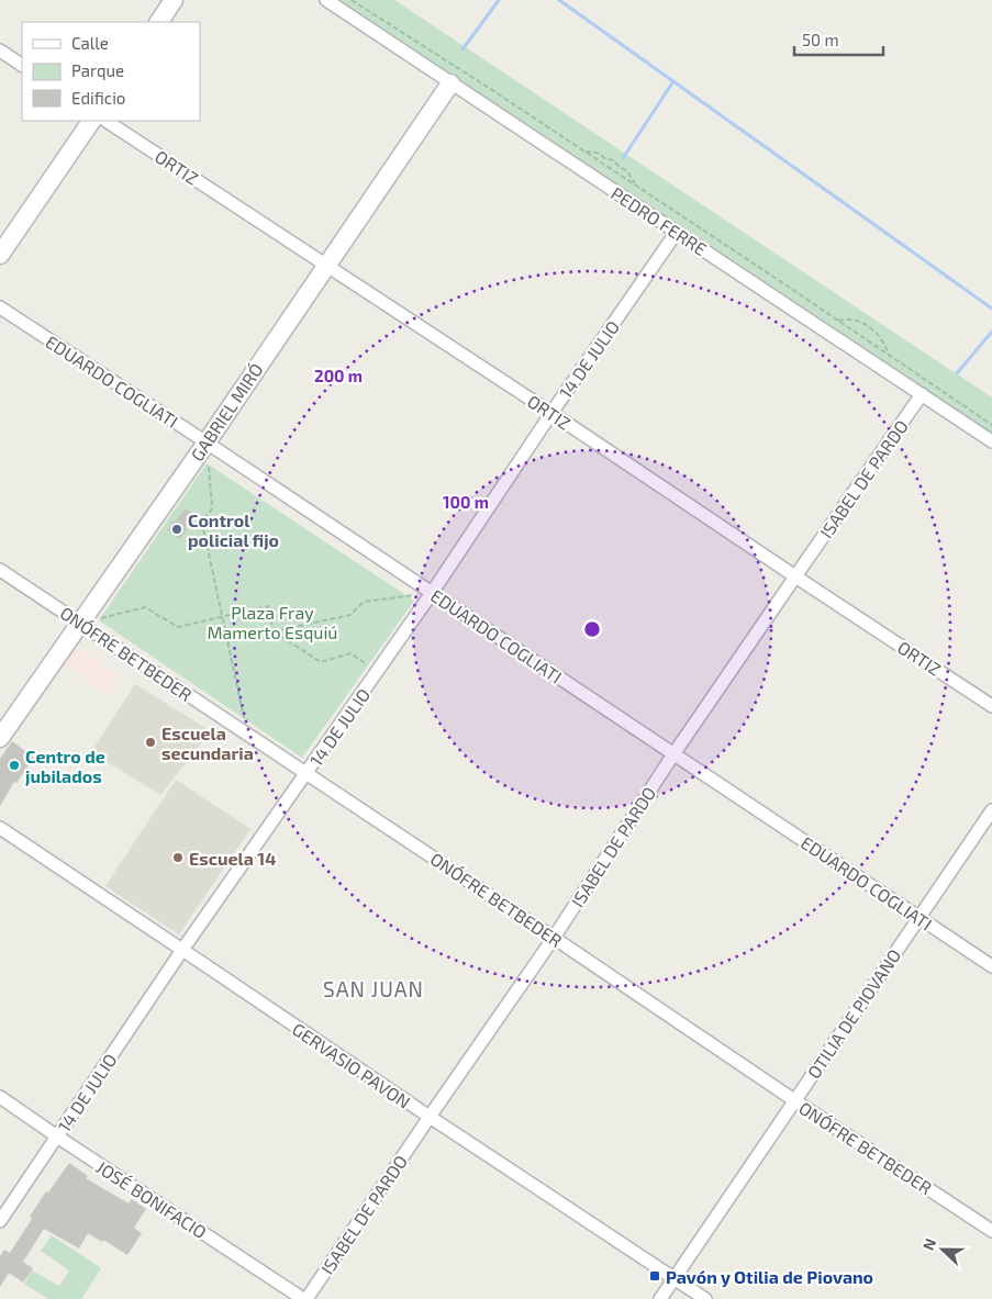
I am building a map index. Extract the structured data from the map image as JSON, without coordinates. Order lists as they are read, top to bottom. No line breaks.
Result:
{"streets":{"street":["ORTIZ","PEDRO FERRE","14 DE JULIO","EDUARDO COGLIATI","GABRIEL MIRÓ","ISABEL DE PARDO","ONÓFRE BETBEDER","OTILIA DE PIOVANO","GERVASIO PAVON","JOSÉ BONIFACIO"]},"crossings":[["ORTIZ","14 DE JULIO"],["ORTIZ","GABRIEL MIRÓ"],["ORTIZ","ISABEL DE PARDO"],["PEDRO FERRE","14 DE JULIO"],["PEDRO FERRE","GABRIEL MIRÓ"],["PEDRO FERRE","ISABEL DE PARDO"],["14 DE JULIO","EDUARDO COGLIATI"],["14 DE JULIO","ONÓFRE BETBEDER"],["14 DE JULIO","GERVASIO PAVON"],["14 DE JULIO","JOSÉ BONIFACIO"],["EDUARDO COGLIATI","GABRIEL MIRÓ"],["EDUARDO COGLIATI","ISABEL DE PARDO"],["EDUARDO COGLIATI","OTILIA DE PIOVANO"],["GABRIEL MIRÓ","ONÓFRE BETBEDER"],["ISABEL DE PARDO","ONÓFRE BETBEDER"],["ISABEL DE PARDO","GERVASIO PAVON"],["ISABEL DE PARDO","JOSÉ BONIFACIO"],["ONÓFRE BETBEDER","OTILIA DE PIOVANO"],["OTILIA DE PIOVANO","GERVASIO PAVON"]],"districts":["SAN JUAN"],"parks":["Plaza Fray Mamerto Esquiú"],"places":{"other":["Control policial fijo","Escuela secundaria","Centro de jubilados","Escuela 14"],"transit":["Pavón y Otilia de Piovano"]},"legend":["Calle","Parque","Edificio"],"scale_bar":"50 m","north":"left","rings":["200 m","100 m"]}
